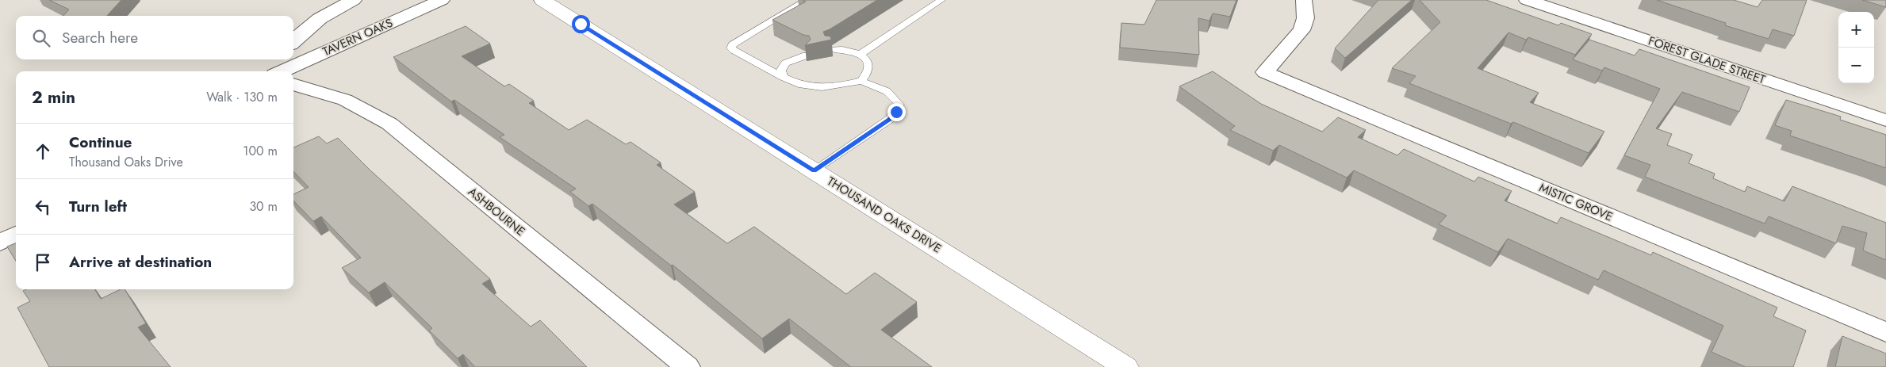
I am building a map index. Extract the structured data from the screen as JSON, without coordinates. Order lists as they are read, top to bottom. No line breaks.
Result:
{"streets":{"main road":["THOUSAND OAKS DRIVE"],"street":["TAVERN OAKS","FOREST GLADE STREET","MISTIC GROVE","ASHBOURNE"]},"page":{"map_buttons":["+","−"],"search":"Search here","heading":["2 min","Walk · 130 m"],"list":[["Continue","Thousand Oaks Drive","100 m"],["Turn left","30 m"],"Arrive at destination"]}}
